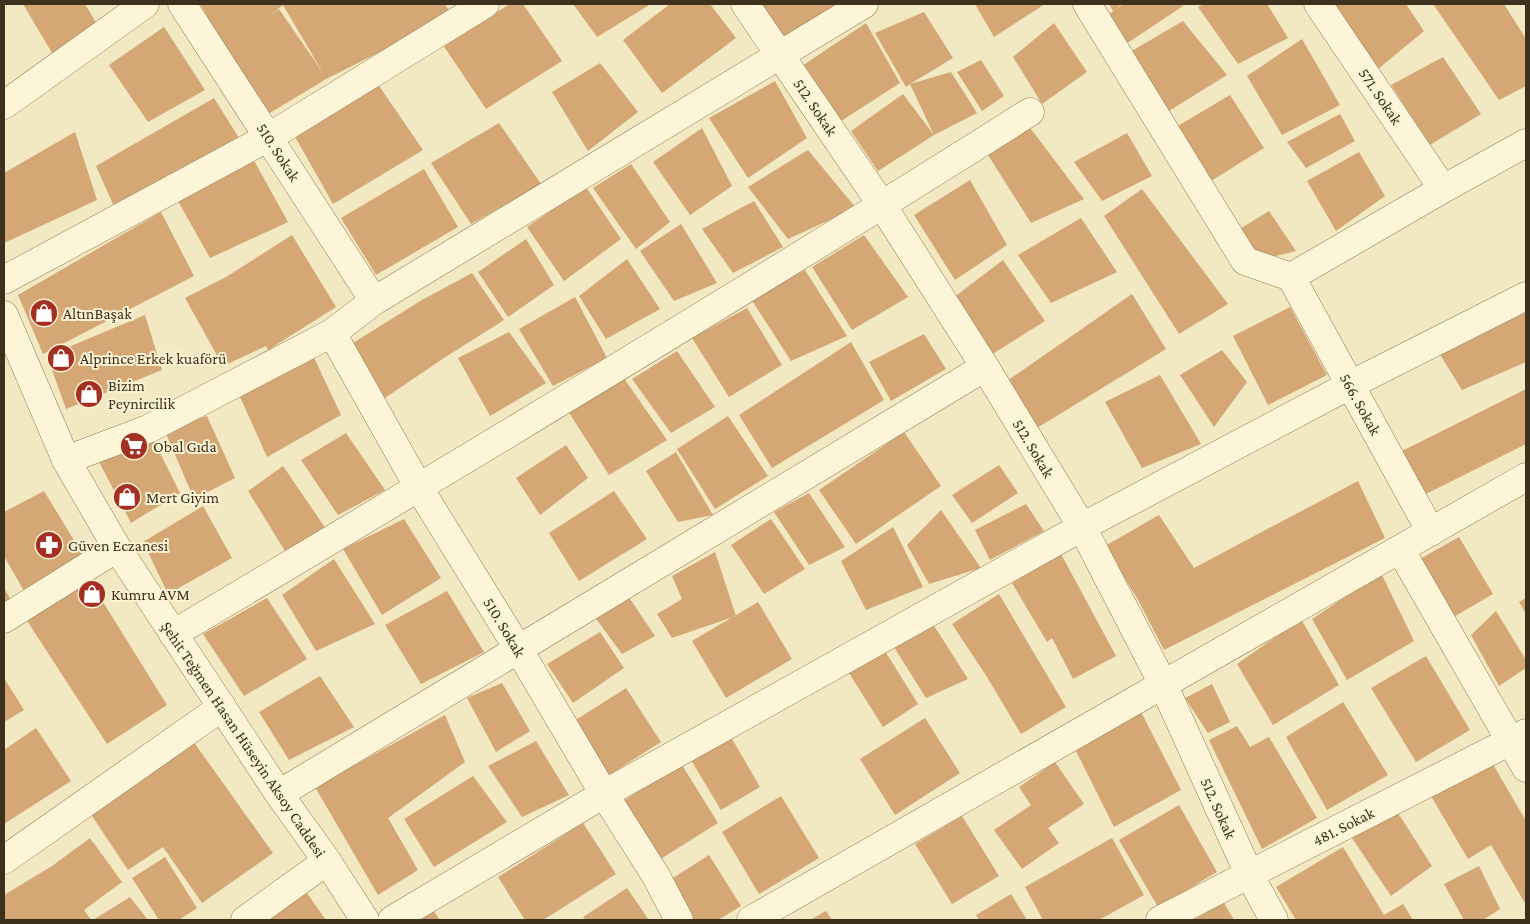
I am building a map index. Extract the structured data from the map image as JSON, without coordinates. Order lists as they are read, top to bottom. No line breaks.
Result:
{"streets":{"street":["571. Sokak","512. Sokak","510. Sokak","566. Sokak","Şehit Teğmen Hasan Hüseyin Aksoy Caddesi","481. Sokak"]},"crossings":[["512. Sokak","481. Sokak"]],"places":{"shop":["AltınBaşak","Alprince Erkek kuaförü","Bizim Peynircilik","Mert Giyim","Kumru AVM"],"supermarket":["Obal Gıda"],"pharmacy":["Güven Eczanesi"]}}
